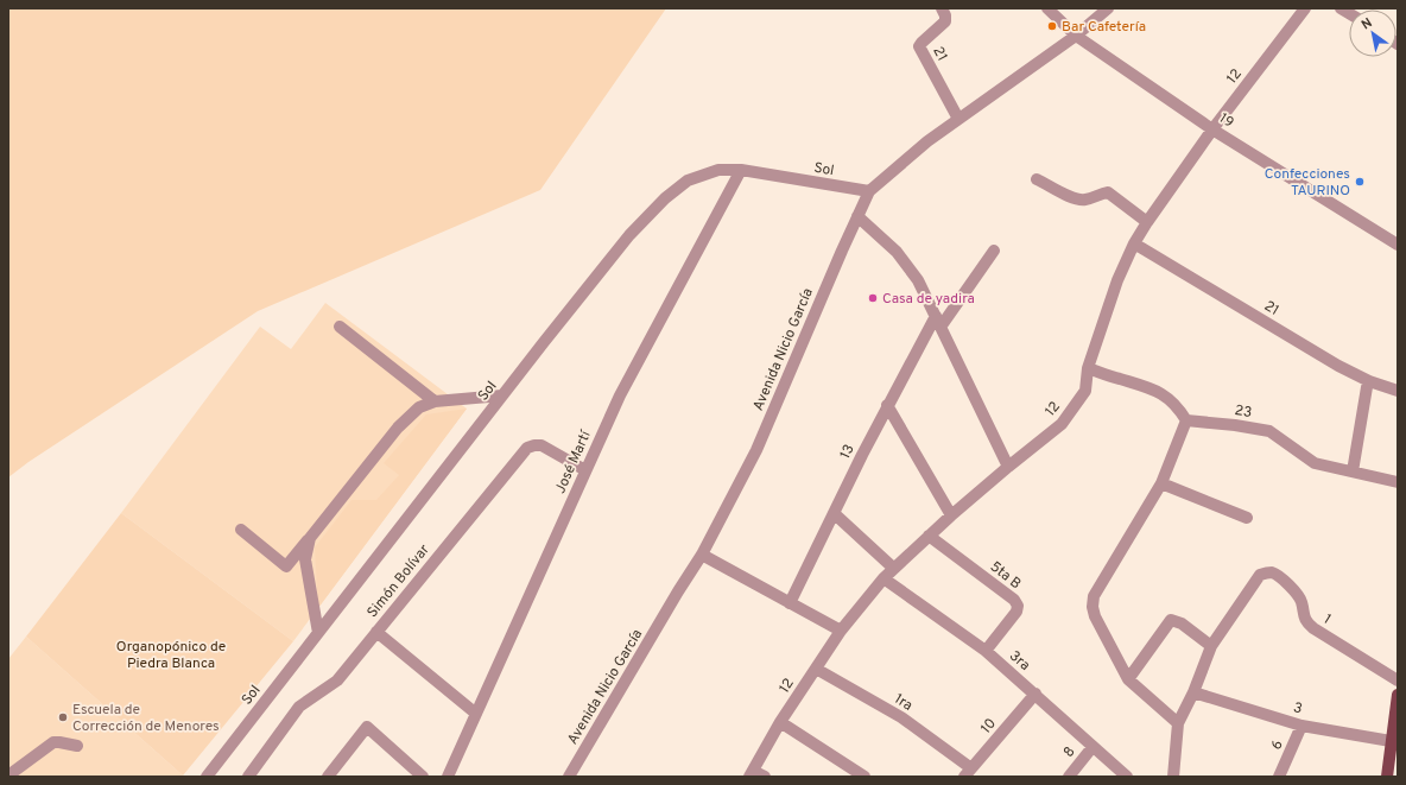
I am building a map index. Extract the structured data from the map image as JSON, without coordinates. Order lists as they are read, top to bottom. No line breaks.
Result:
{"streets":{"street":["21","12","19","Sol","Avenida Nicio García","23","13","José Martí","5ta B","Simón Bolívar","1","3ra","1ra","3","10","6","8"]},"crossings":[["21","12"],["21","Avenida Nicio García"],["12","19"],["12","5ta B"],["12","3ra"],["12","1ra"],["19","Avenida Nicio García"],["Sol","Avenida Nicio García"],["Sol","José Martí"],["José Martí","Simón Bolívar"],["5ta B","3ra"],["3ra","10"],["3ra","8"],["1ra","10"],["3","6"]],"parks":["Organopónico de Piedra Blanca"],"places":["Bar Cafetería","Confecciones TAURINO","Casa de yadira","Escuela de Corrección de Menores"],"north":"top left"}
